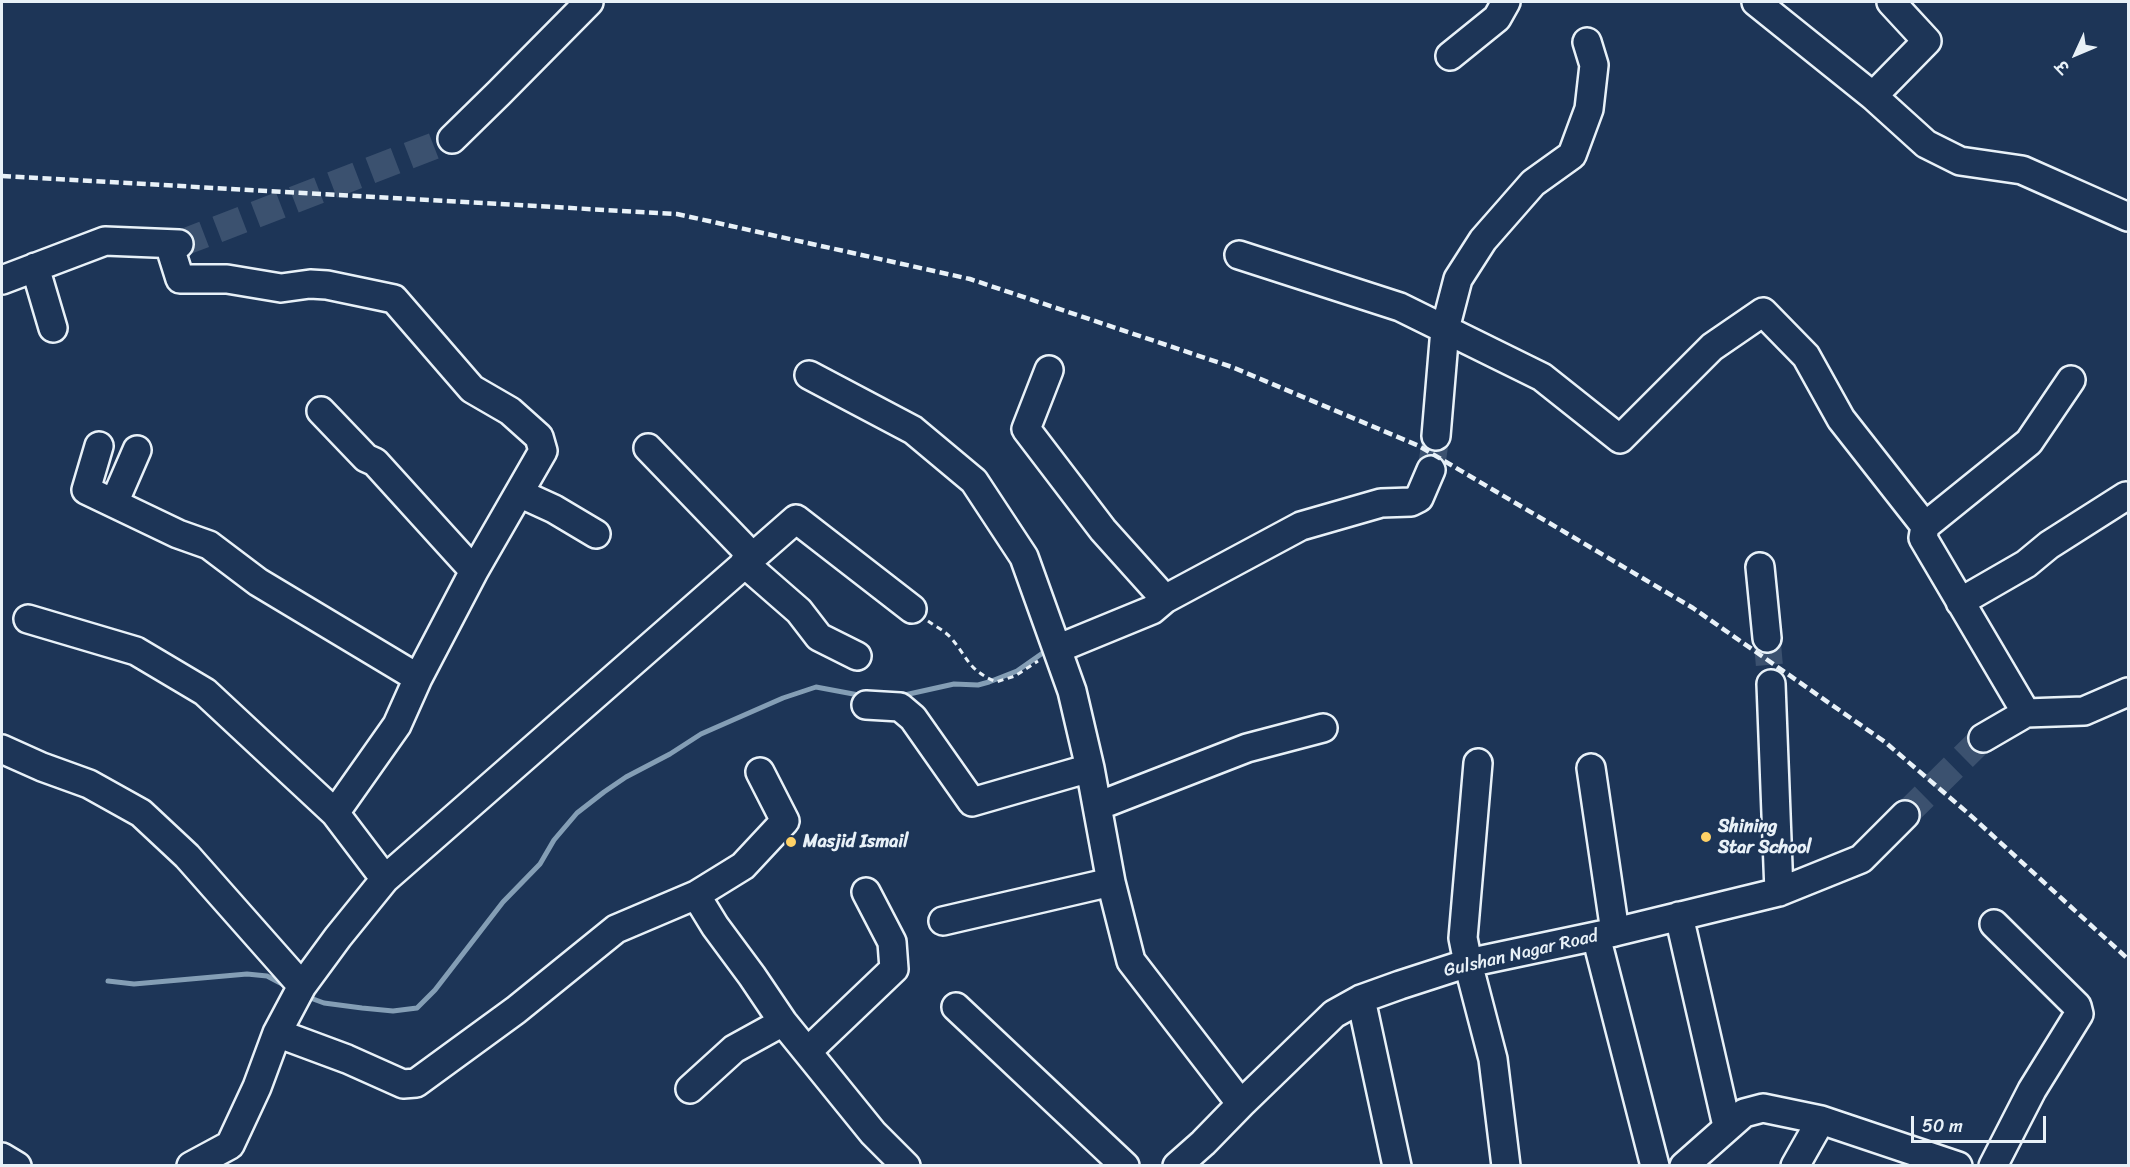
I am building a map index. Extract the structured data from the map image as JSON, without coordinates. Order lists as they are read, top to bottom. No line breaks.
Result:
{"streets":{"street":["Gulshan Nagar Road"]},"places":["Shining Star School","Masjid Ismail"],"scale_bar":"50 m","north":"bottom left"}
